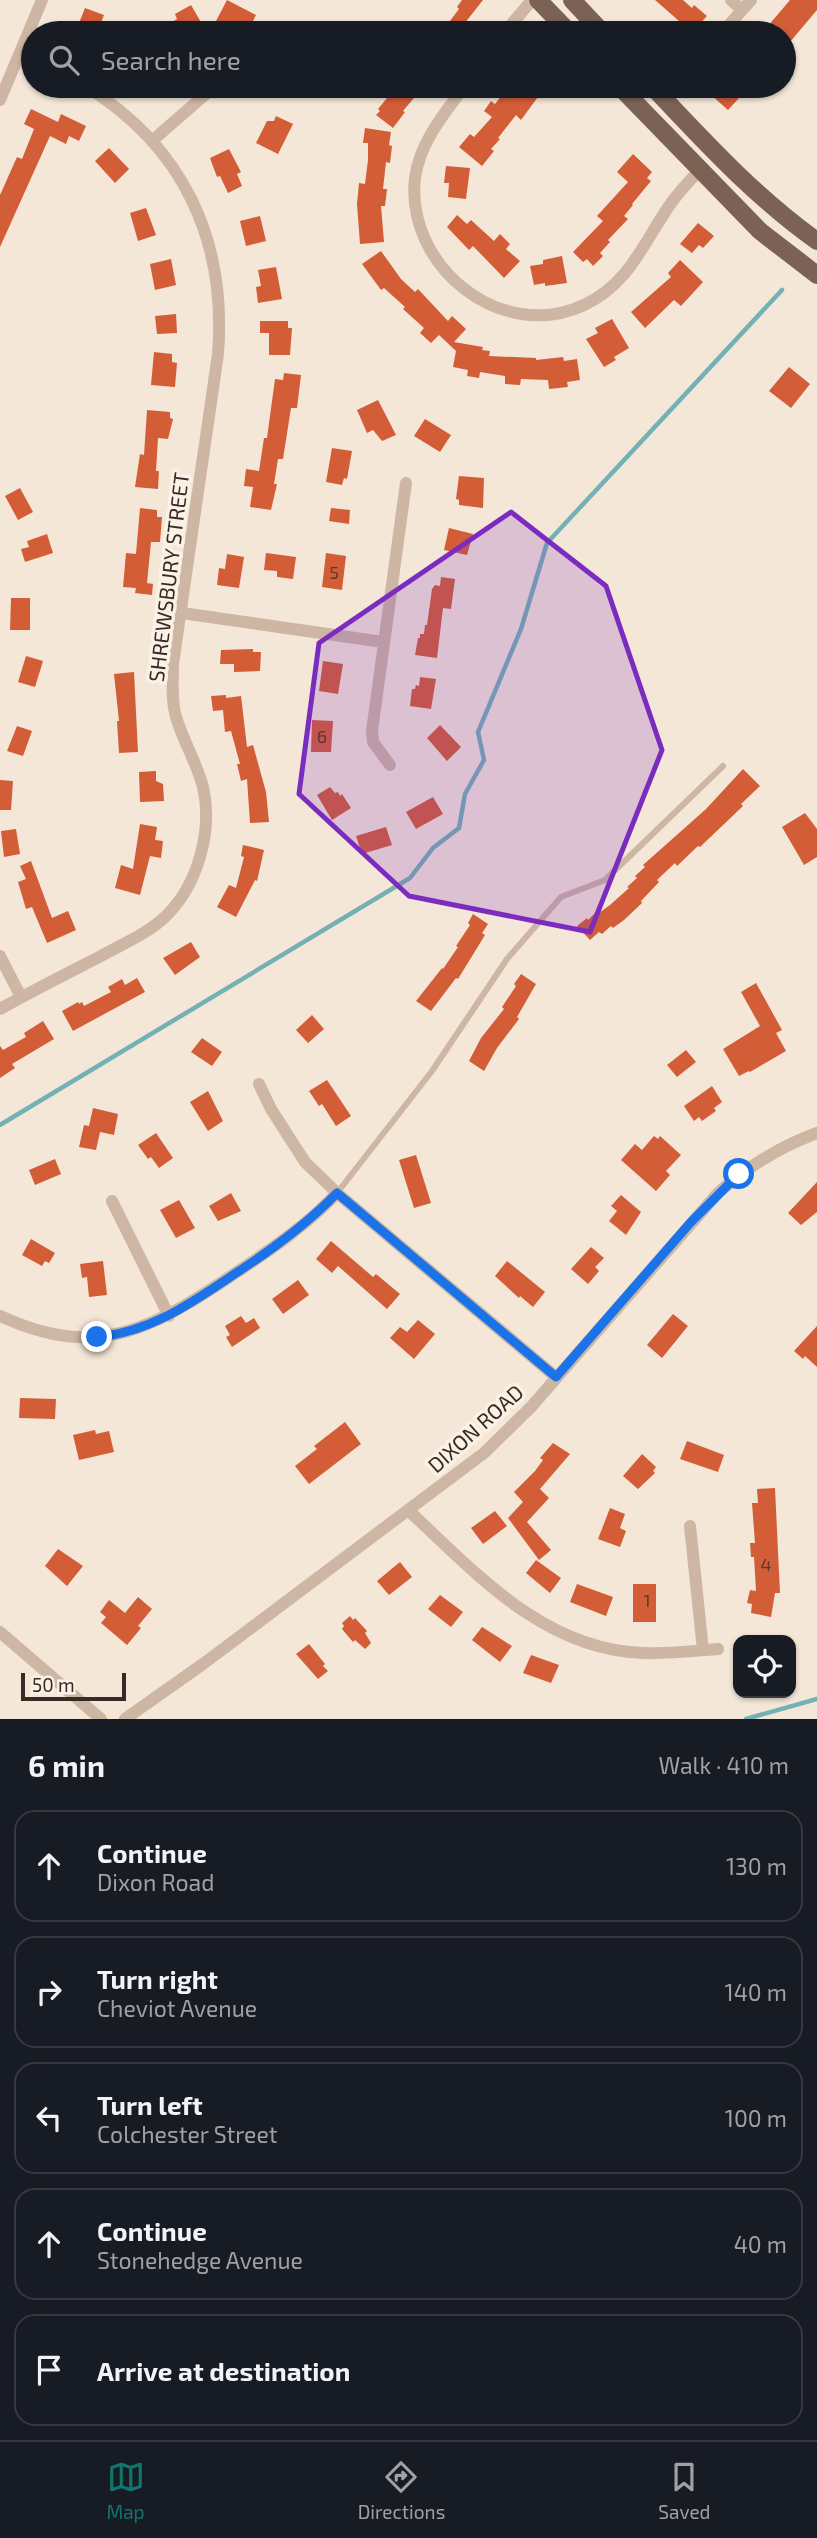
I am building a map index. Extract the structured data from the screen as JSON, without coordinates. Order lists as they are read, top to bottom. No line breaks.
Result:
{"streets":{"street":["SHREWSBURY STREET","DIXON ROAD"]},"house_numbers":["5","6","4","1"],"scale_bar":"50 m","page":{"search":"Search here","scale":"50 m","heading":["6 min","Walk · 410 m"],"list":[["Continue","Dixon Road","130 m"],["Turn right","Cheviot Avenue","140 m"],["Turn left","Colchester Street","100 m"],["Continue","Stonehedge Avenue","40 m"],"Arrive at destination"],"nav":["Map","Directions","Saved"]}}
